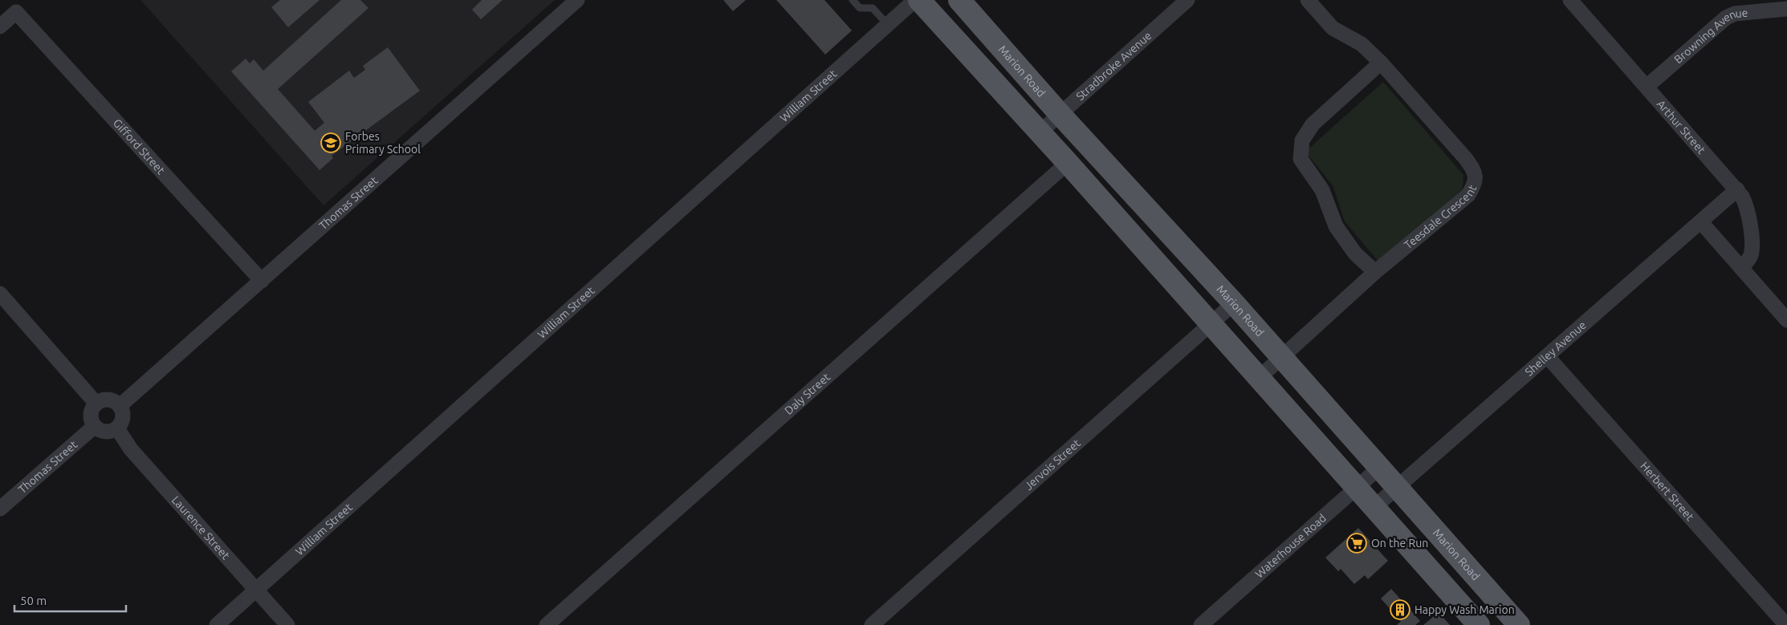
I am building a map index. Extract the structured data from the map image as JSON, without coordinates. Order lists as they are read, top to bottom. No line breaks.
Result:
{"streets":{"main road":["Marion Road"],"street":["Browning Avenue","Stradbroke Avenue","William Street","Arthur Street","Gifford Street","Thomas Street","Teesdale Crescent","Shelley Avenue","Daly Street","Jervois Street","Herbert Street","Laurence Street","Waterhouse Road"]},"crossings":[["Browning Avenue","Arthur Street"],["Stradbroke Avenue","Marion Road"],["Marion Road","Teesdale Crescent"],["Marion Road","Shelley Avenue"],["Marion Road","Jervois Street"],["Marion Road","Waterhouse Road"],["William Street","Laurence Street"],["Arthur Street","Shelley Avenue"],["Gifford Street","Thomas Street"],["Thomas Street","Laurence Street"],["Shelley Avenue","Herbert Street"]],"places":{"school or university":["Forbes Primary School"],"supermarket":["On the Run"],"building":["Happy Wash Marion"]},"scale_bar":"50 m"}
